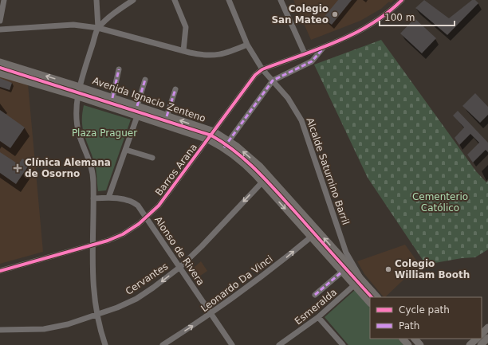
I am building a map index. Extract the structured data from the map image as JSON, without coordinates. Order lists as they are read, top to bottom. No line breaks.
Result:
{"streets":{"main road":["Avenida Ignacio Zenteno"],"street":["Barros Arana","Alcalde Saturnino Barril","Alonso de Rivera","Cervantes","Leonardo Da Vinci","Esmeralda"]},"crossings":[["Avenida Ignacio Zenteno","Barros Arana"],["Avenida Ignacio Zenteno","Alcalde Saturnino Barril"],["Avenida Ignacio Zenteno","Cervantes"],["Avenida Ignacio Zenteno","Leonardo Da Vinci"],["Avenida Ignacio Zenteno","Esmeralda"],["Barros Arana","Alcalde Saturnino Barril"],["Barros Arana","Alonso de Rivera"],["Alcalde Saturnino Barril","Esmeralda"],["Alonso de Rivera","Cervantes"],["Alonso de Rivera","Leonardo Da Vinci"]],"one_way":["Cervantes","Leonardo Da Vinci"],"parks":["Plaza Praguer","Cementerio Católico"],"places":{"other":["Colegio San Mateo","Colegio William Booth"],"health":["Clínica Alemana de Osorno"]},"legend":["Cycle path","Path"],"scale_bar":"100 m"}
